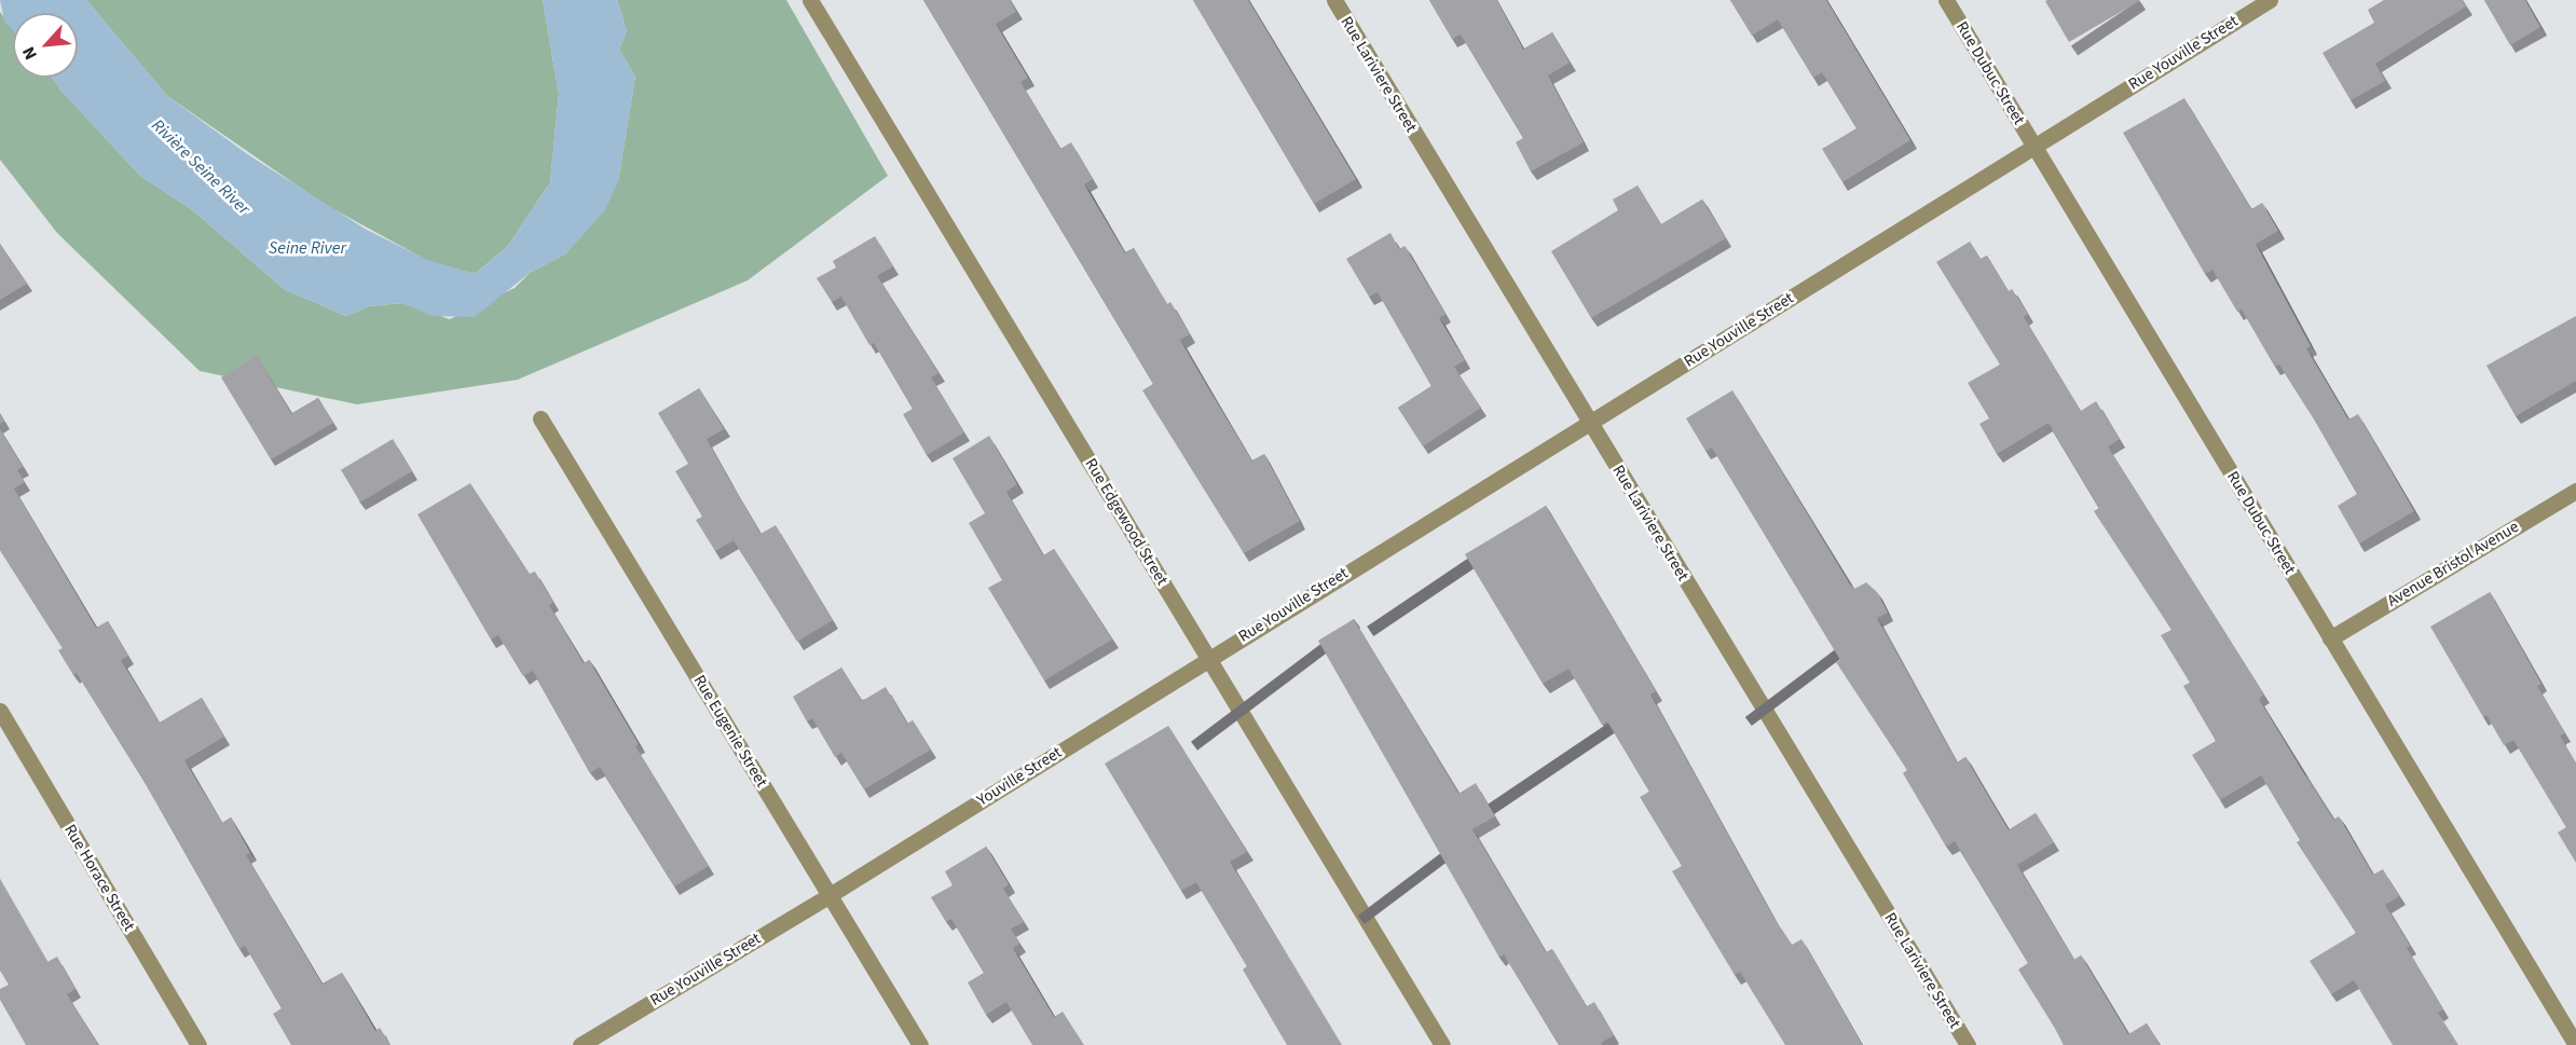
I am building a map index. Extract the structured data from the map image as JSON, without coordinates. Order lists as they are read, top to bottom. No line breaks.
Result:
{"streets":{"street":["Rue Youville Street","Rue Dubuc Street","Rue Lariviere Street","Rue Edgewood Street","Avenue Bristol Avenue","Rue Eugenie Street","Youville Street","Rue Horace Street"]},"crossings":[["Rue Youville Street","Rue Dubuc Street"],["Rue Youville Street","Rue Lariviere Street"],["Rue Youville Street","Rue Edgewood Street"],["Rue Youville Street","Rue Eugenie Street"],["Rue Youville Street","Youville Street"],["Rue Dubuc Street","Avenue Bristol Avenue"],["Rue Edgewood Street","Youville Street"],["Rue Eugenie Street","Youville Street"]],"water":["Rivière Seine River","Seine River"],"north":"bottom left"}
